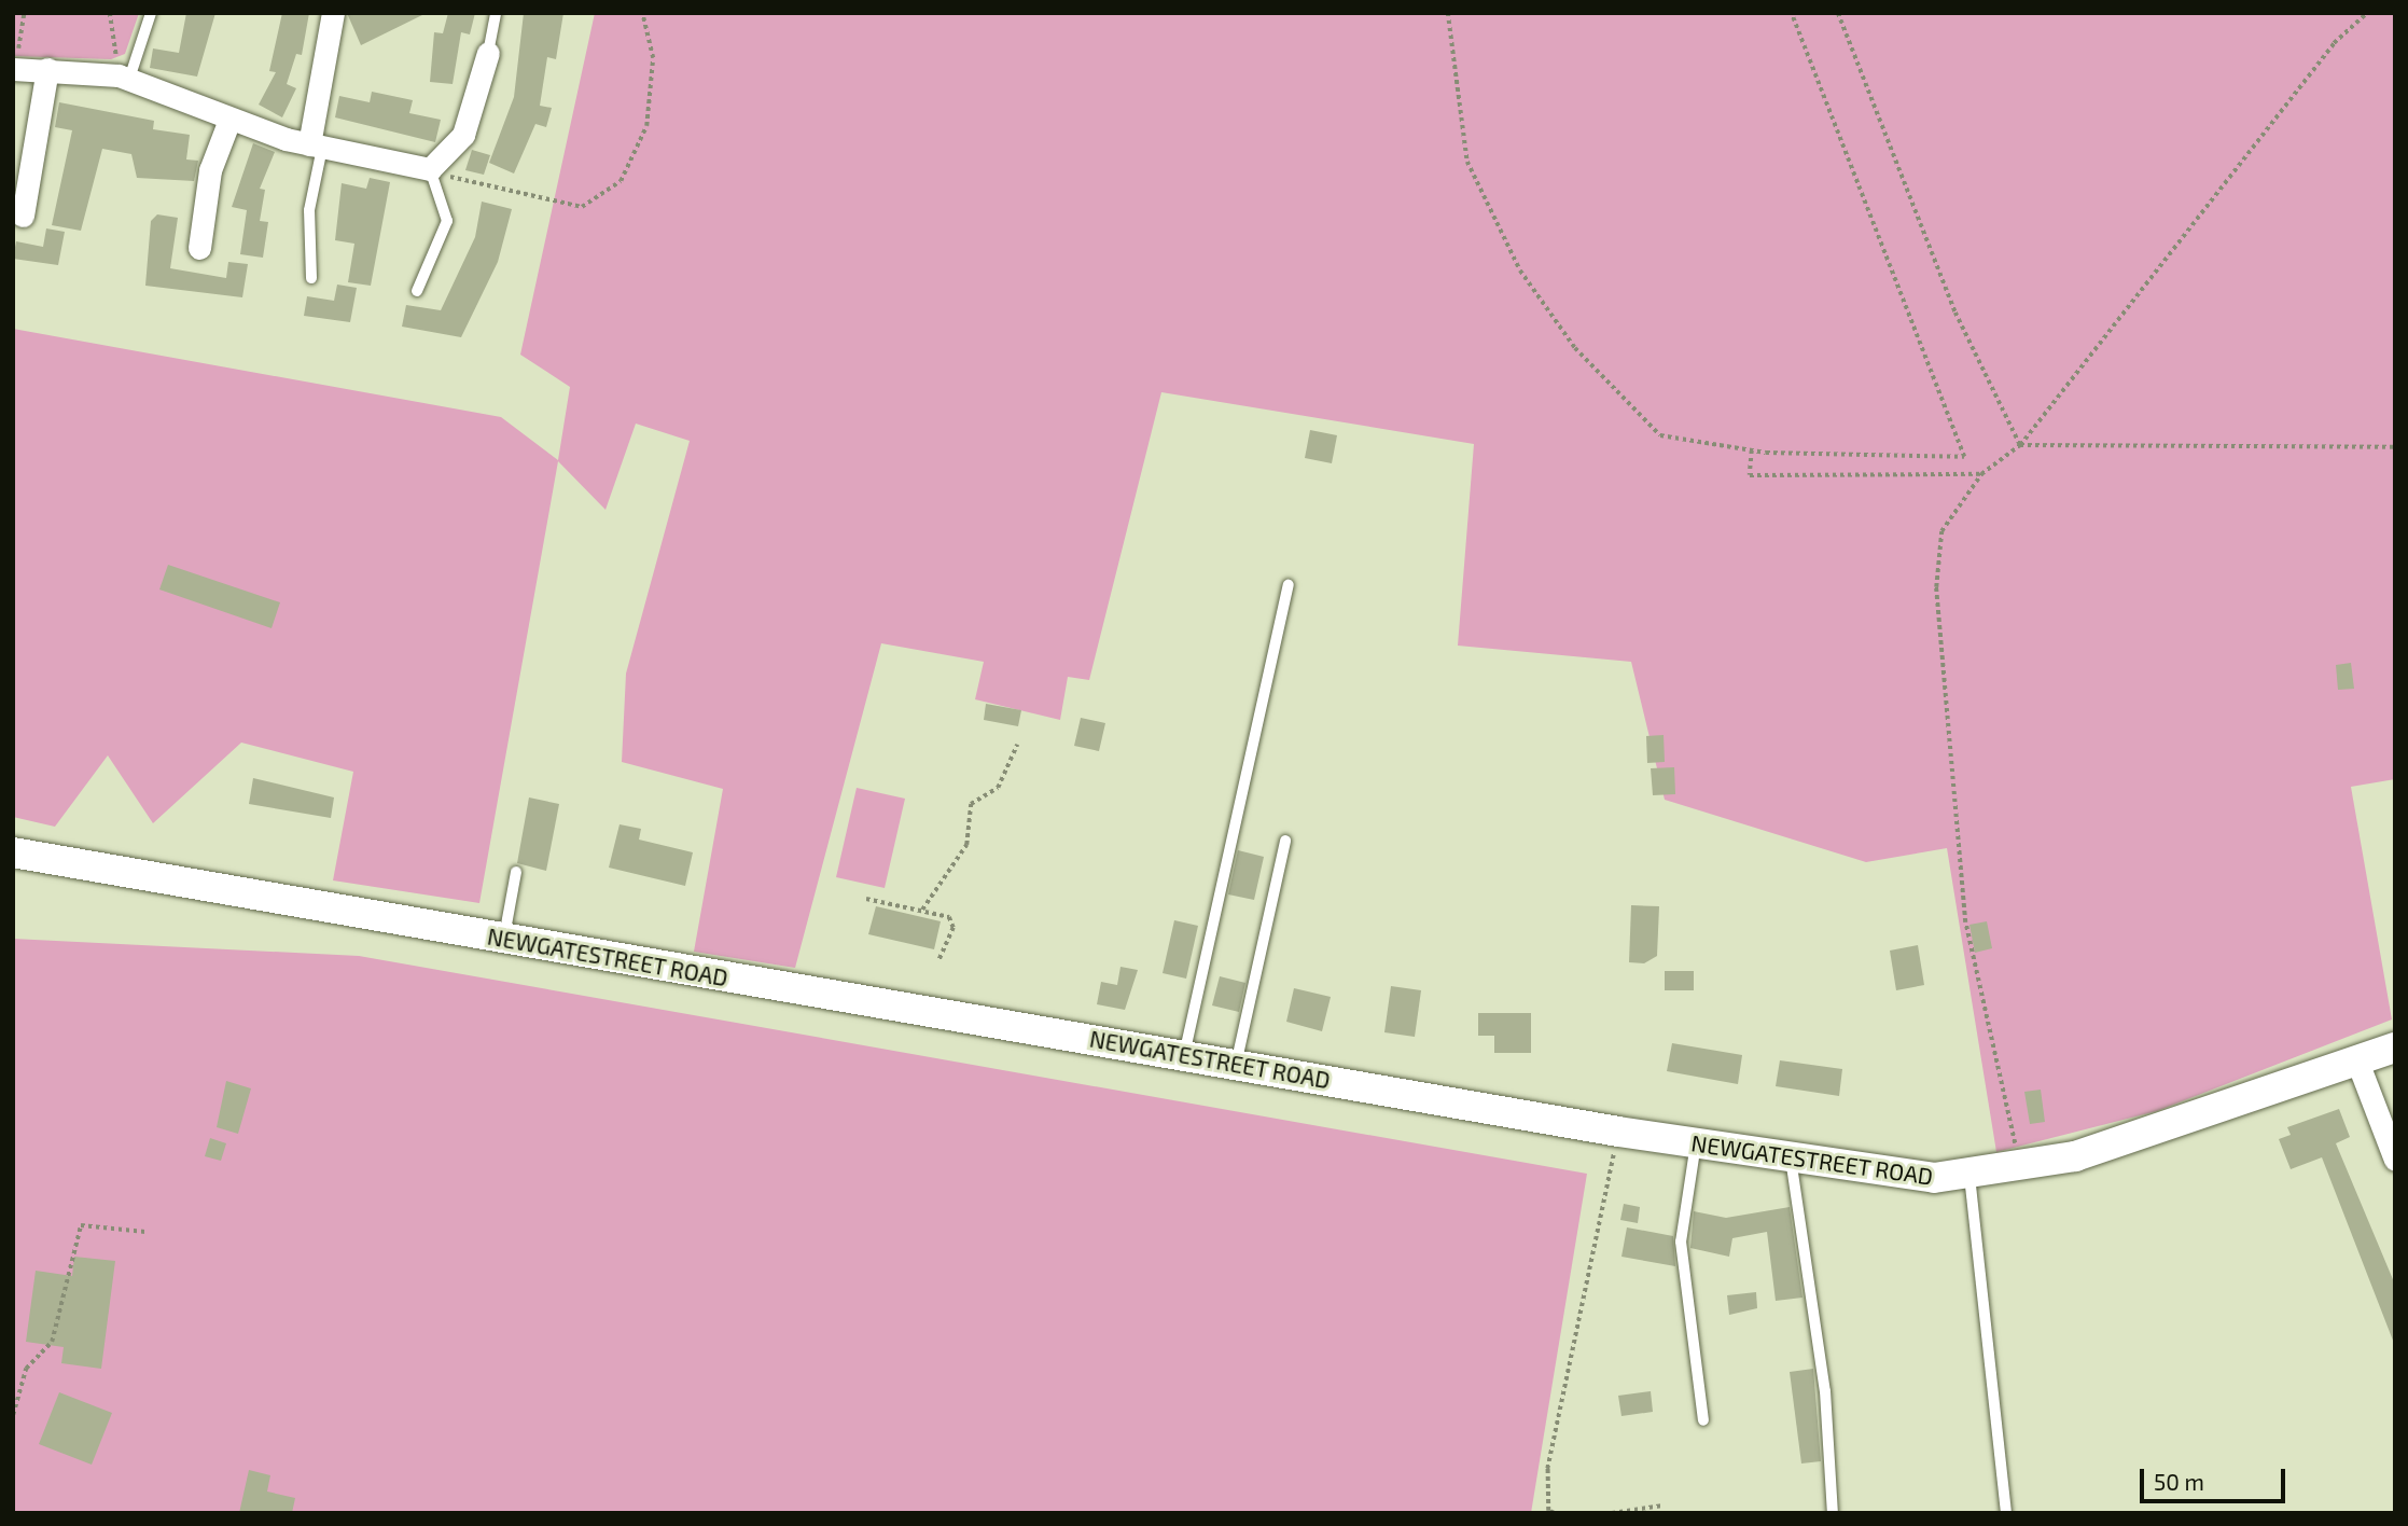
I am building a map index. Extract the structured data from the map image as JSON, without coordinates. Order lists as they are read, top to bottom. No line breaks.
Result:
{"streets":{"street":["NEWGATESTREET ROAD"]},"scale_bar":"50 m"}
